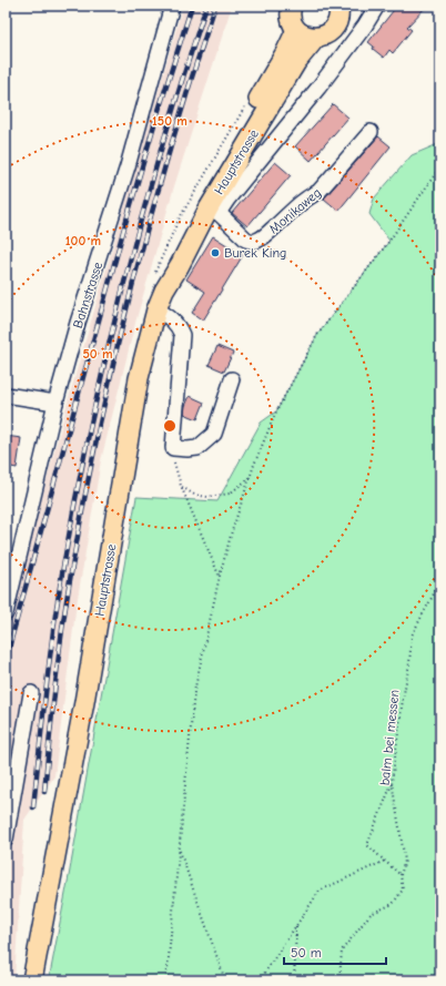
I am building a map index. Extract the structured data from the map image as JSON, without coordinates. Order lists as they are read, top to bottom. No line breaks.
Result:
{"streets":{"main road":["Hauptstrasse"],"street":["Monikaweg","Bahnstrasse"],"path":["balm bei messen"]},"crossings":[["Hauptstrasse","Monikaweg"]],"places":["Burek King"],"scale_bar":"50 m","rings":["150 m","100 m","50 m"]}
